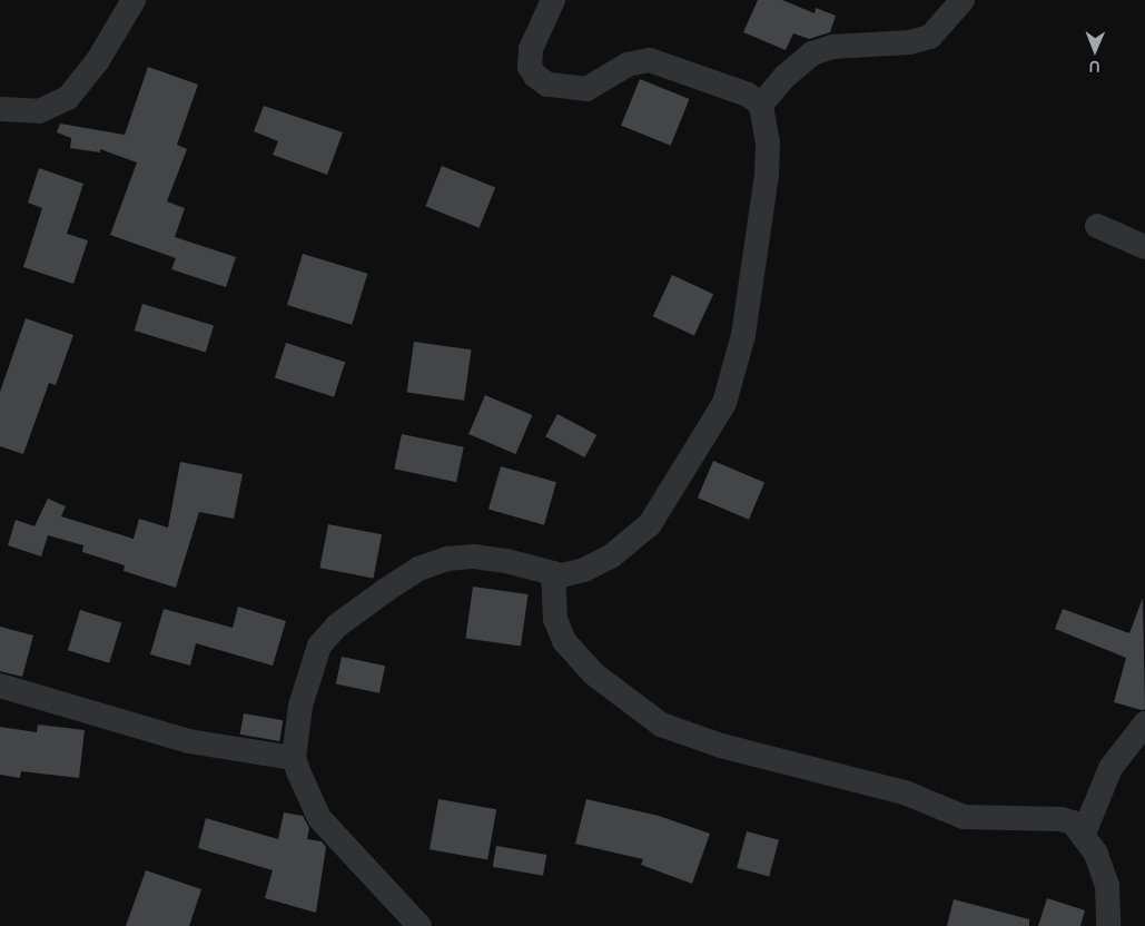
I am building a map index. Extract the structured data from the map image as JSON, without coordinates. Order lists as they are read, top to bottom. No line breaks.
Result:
{"north":"bottom"}
